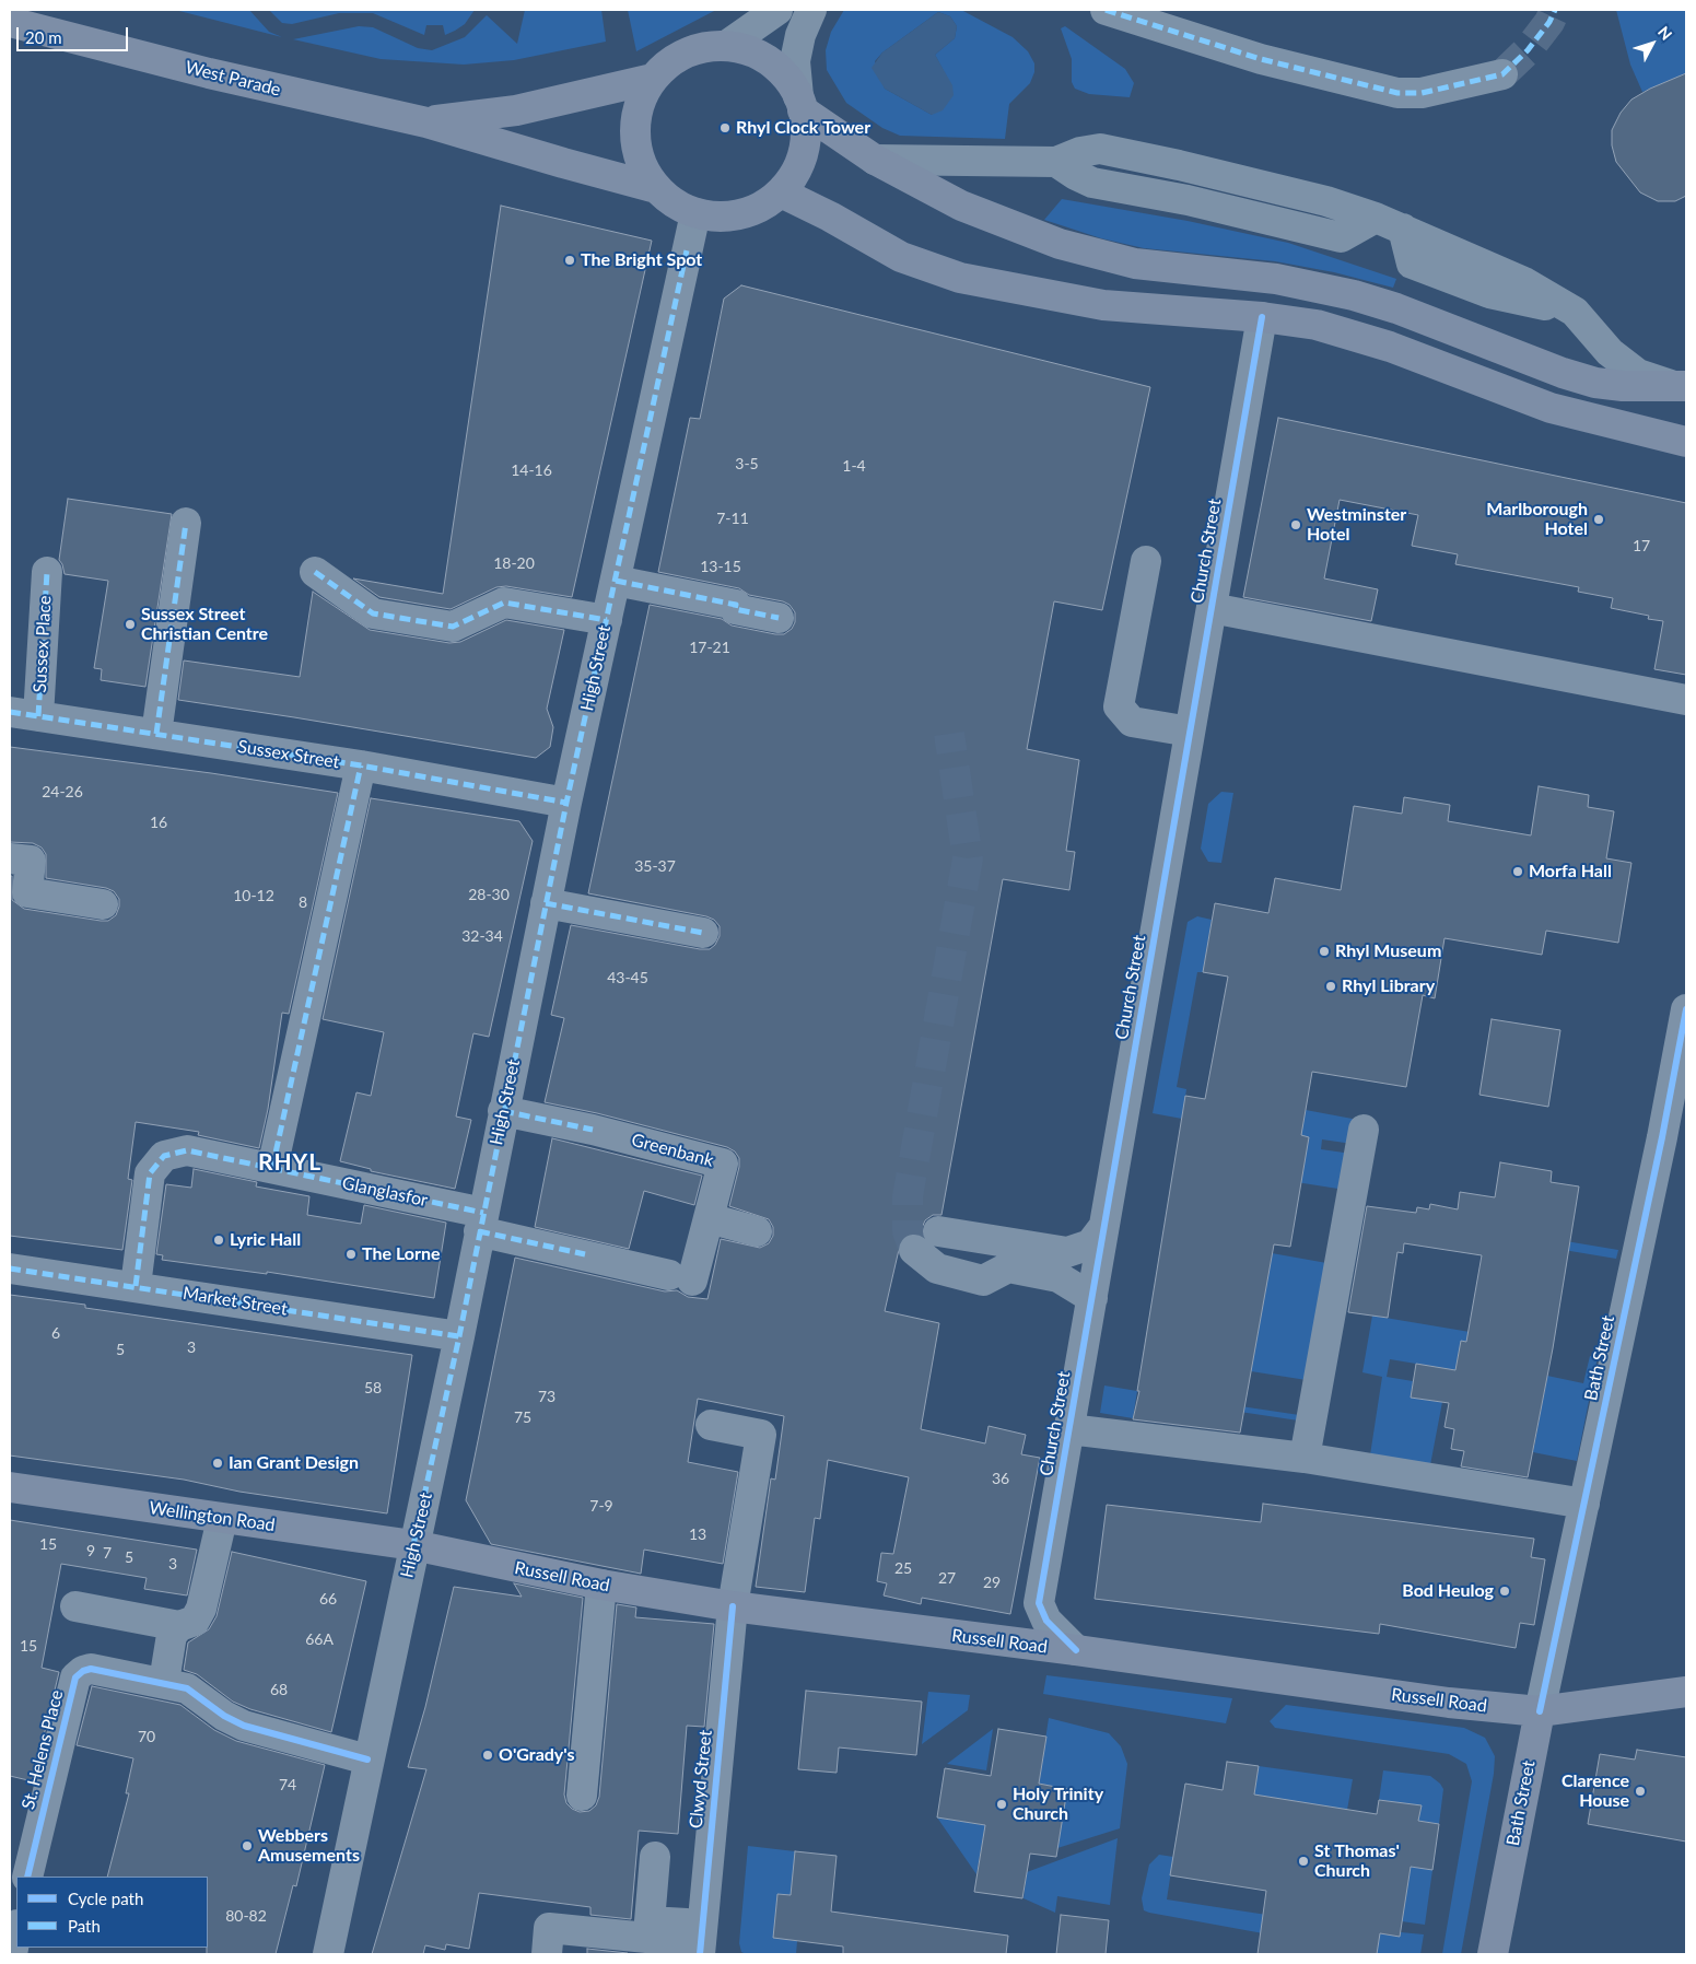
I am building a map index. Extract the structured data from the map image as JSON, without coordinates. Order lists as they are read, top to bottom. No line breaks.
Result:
{"streets":{"main road":["West Parade","Bath Street","Wellington Road","Russell Road"],"street":["Church Street","Sussex Place","High Street","Sussex Street","Greenbank","Glanglasfor","Market Street","St. Helens Place","Clwyd Street"]},"crossings":[["West Parade","High Street"],["Church Street","Russell Road"],["Sussex Place","Sussex Street"],["High Street","Sussex Street"],["High Street","Greenbank"],["High Street","Glanglasfor"],["High Street","Market Street"],["High Street","Wellington Road"],["High Street","Russell Road"],["High Street","St. Helens Place"],["Greenbank","Glanglasfor"],["Glanglasfor","Market Street"],["Bath Street","Russell Road"],["Wellington Road","Russell Road"],["Russell Road","Clwyd Street"]],"districts":["RHYL"],"places":["Rhyl Clock Tower","The Bright Spot","Marlborough Hotel","Westminster Hotel","Sussex Street Christian Centre","Morfa Hall","Rhyl Museum","Rhyl Library","Lyric Hall","The Lorne","Ian Grant Design","Bod Heulog","O'Grady's","Clarence House","Holy Trinity Church","Webbers Amusements","St Thomas' Church"],"house_numbers":["3-5","1-4","14-16","7-11","17","18-20","13-15","17-21","24-26","16","35-37","28-30","10-12","8","32-34","43-45","6","3","5","58","73","75","36","7-9","13","15","9","7","5","3","25","27","29","66","66A","15","68","70","74","80-82"],"legend":["Cycle path","Path"],"scale_bar":"20 m","north":"top right"}
